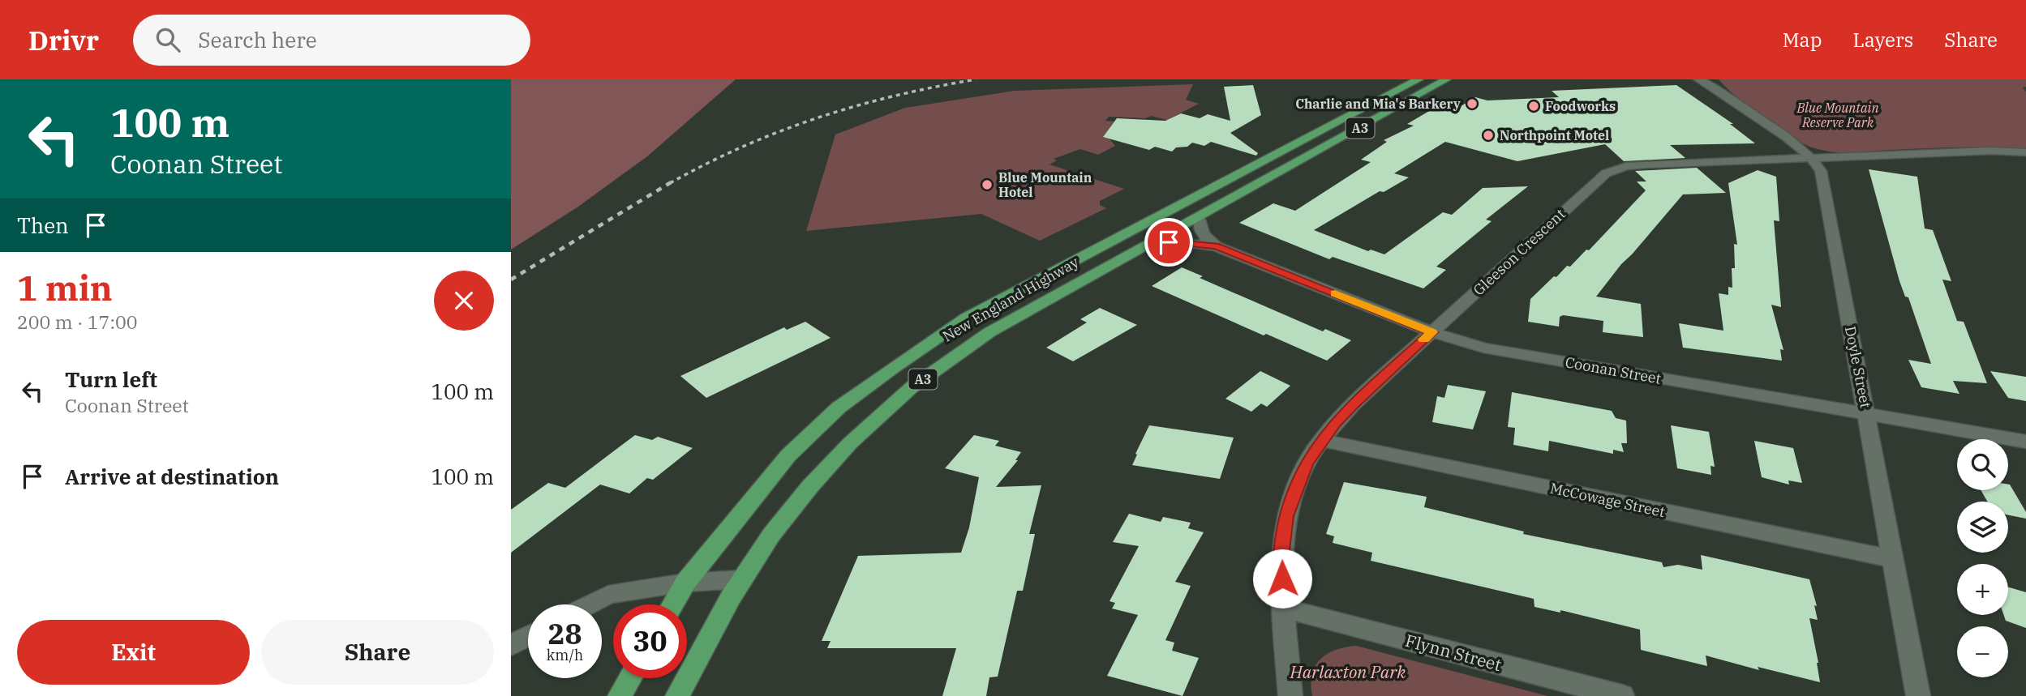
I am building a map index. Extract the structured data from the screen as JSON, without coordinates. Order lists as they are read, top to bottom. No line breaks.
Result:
{"streets":{"highway":["A3","New England Highway"],"street":["Gleeson Crescent","Doyle Street","Coonan Street","McCowage Street","Flynn Street"]},"crossings":[["Gleeson Crescent","Doyle Street"],["Gleeson Crescent","Coonan Street"],["Gleeson Crescent","McCowage Street"],["Gleeson Crescent","Flynn Street"],["New England Highway","Coonan Street"],["Doyle Street","Coonan Street"],["Doyle Street","McCowage Street"]],"parks":["Blue Mountain Reserve Park","Harlaxton Park"],"places":["Charlie and Mia's Barkery","Foodworks","Northpoint Motel","Blue Mountain Hotel"],"page":{"header":"Drivr","search":"Search here","nav":["Map","Layers","Share"],"turn":["100 m","Coonan Street"],"then":"Then","heading":["1 min","200 m · 17:00"],"list":[{"name":"Turn left","note":"Coonan Street","value":"100 m"},{"name":"Arrive at destination","value":"100 m"}],"map_buttons":["+","−"],"speed":"28 km/h","limit":"30","buttons":["Exit","Share"]}}
